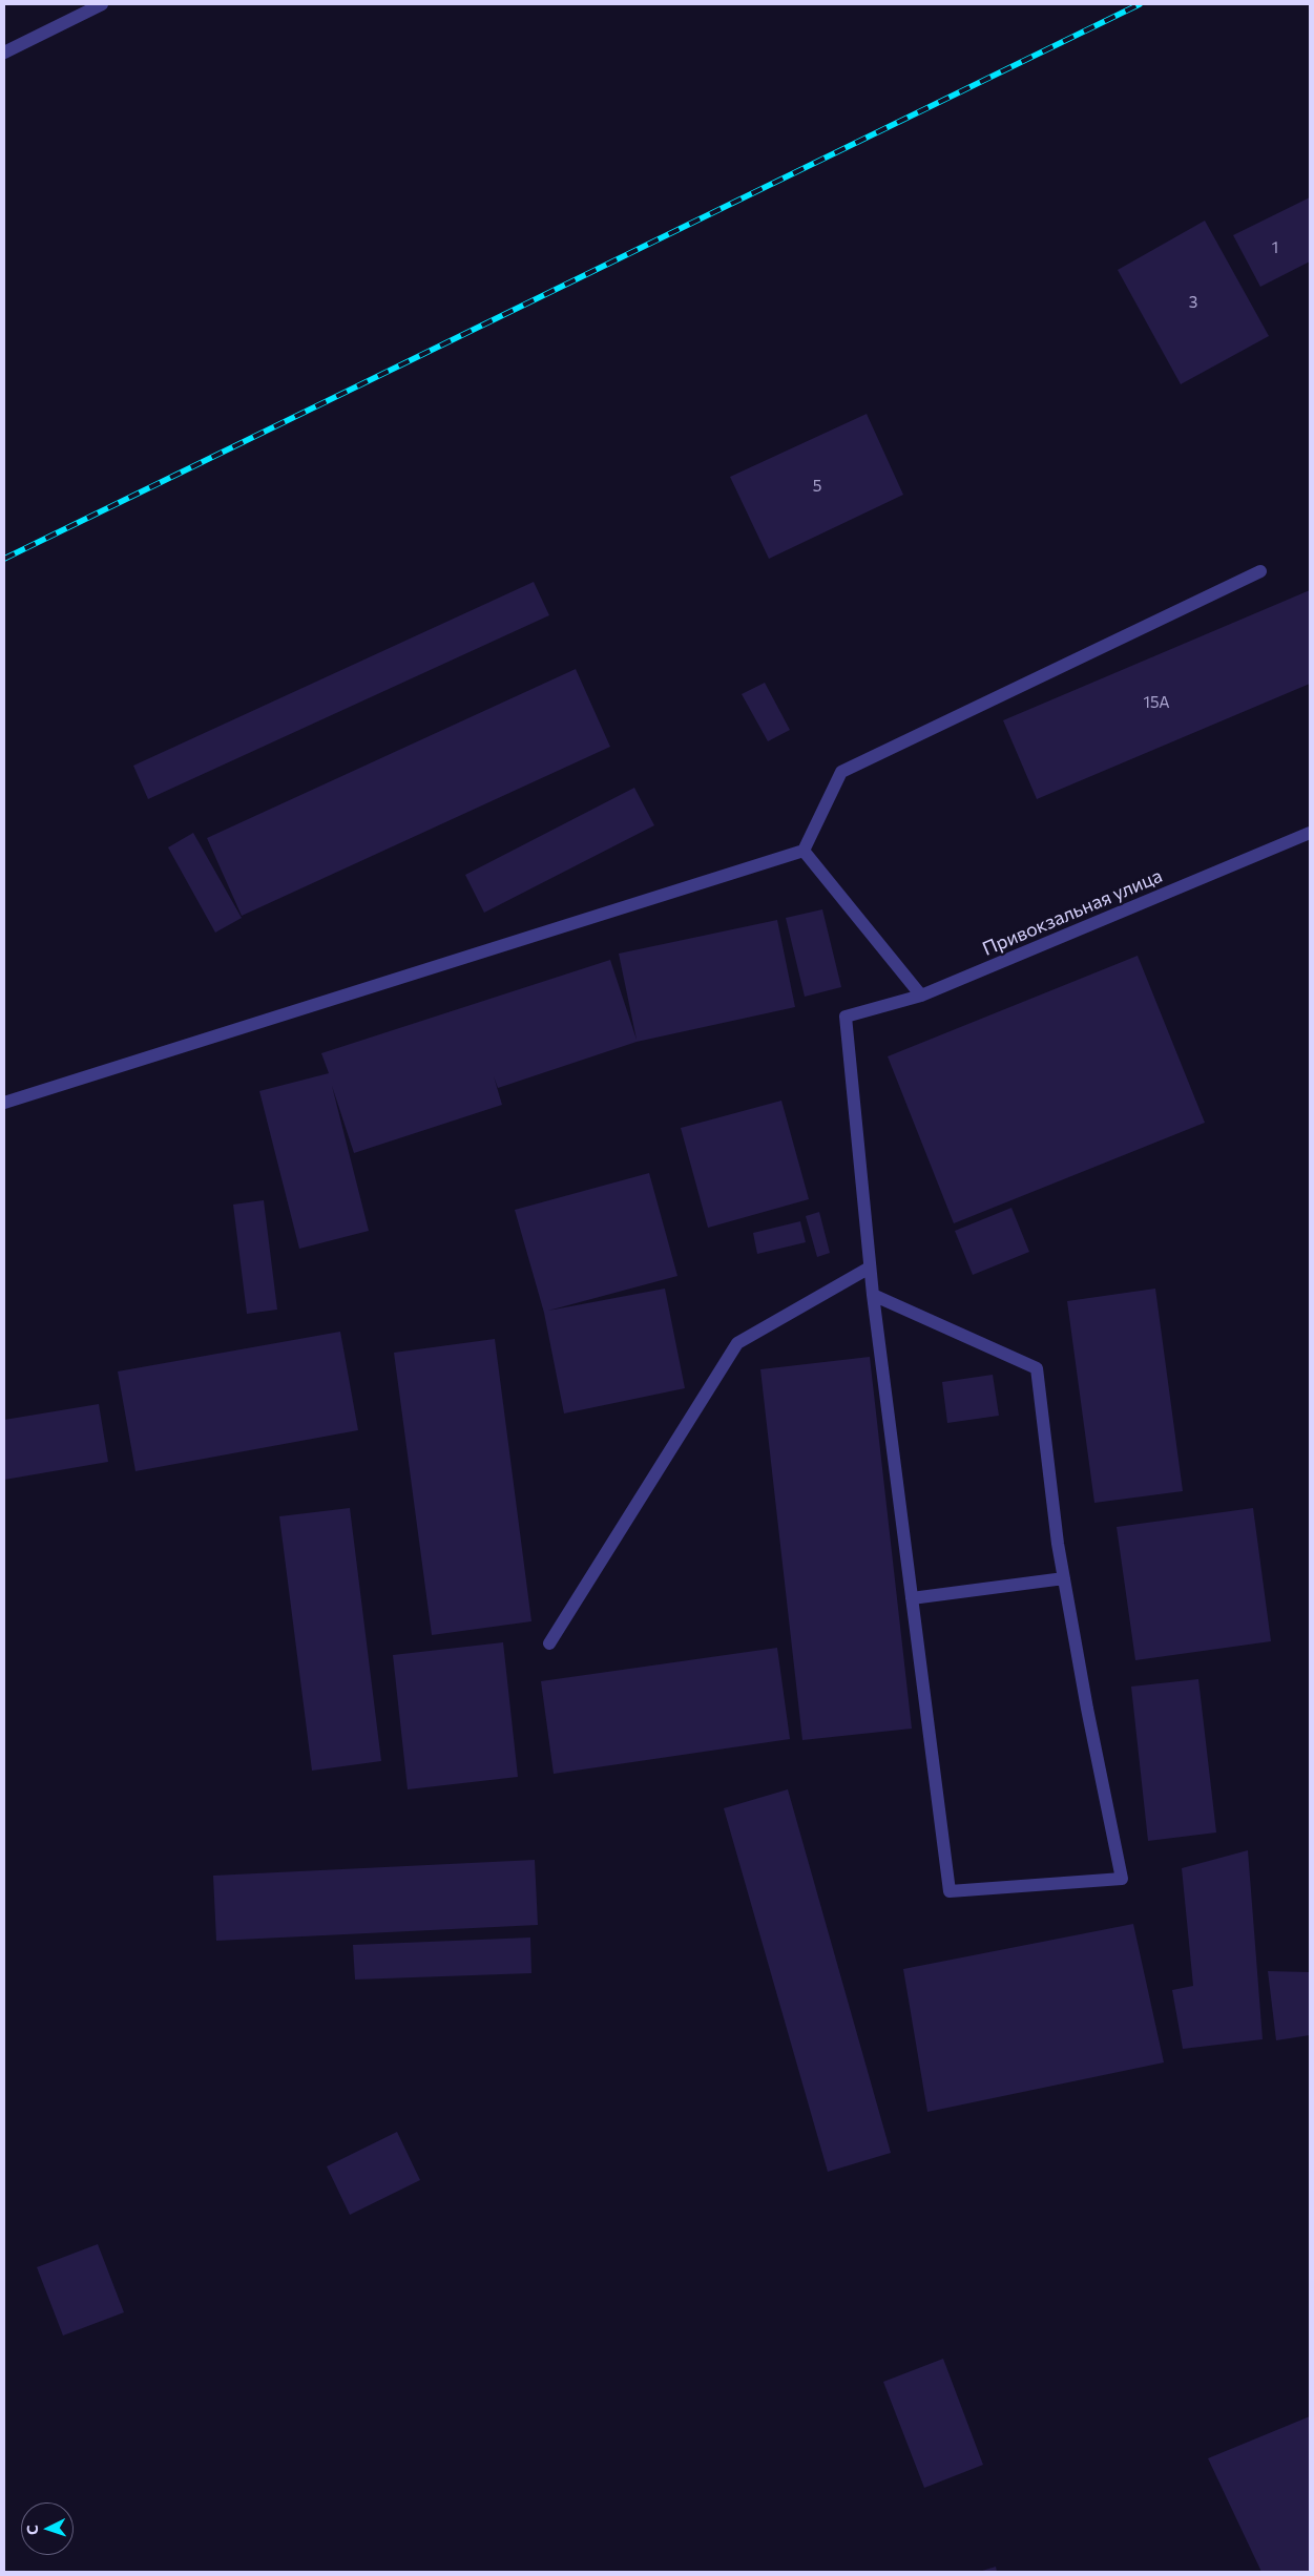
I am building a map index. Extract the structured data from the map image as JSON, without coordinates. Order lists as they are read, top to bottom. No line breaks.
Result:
{"streets":{"street":["Привокзальная улица"]},"house_numbers":["1","3","5","15А"],"north":"left"}
